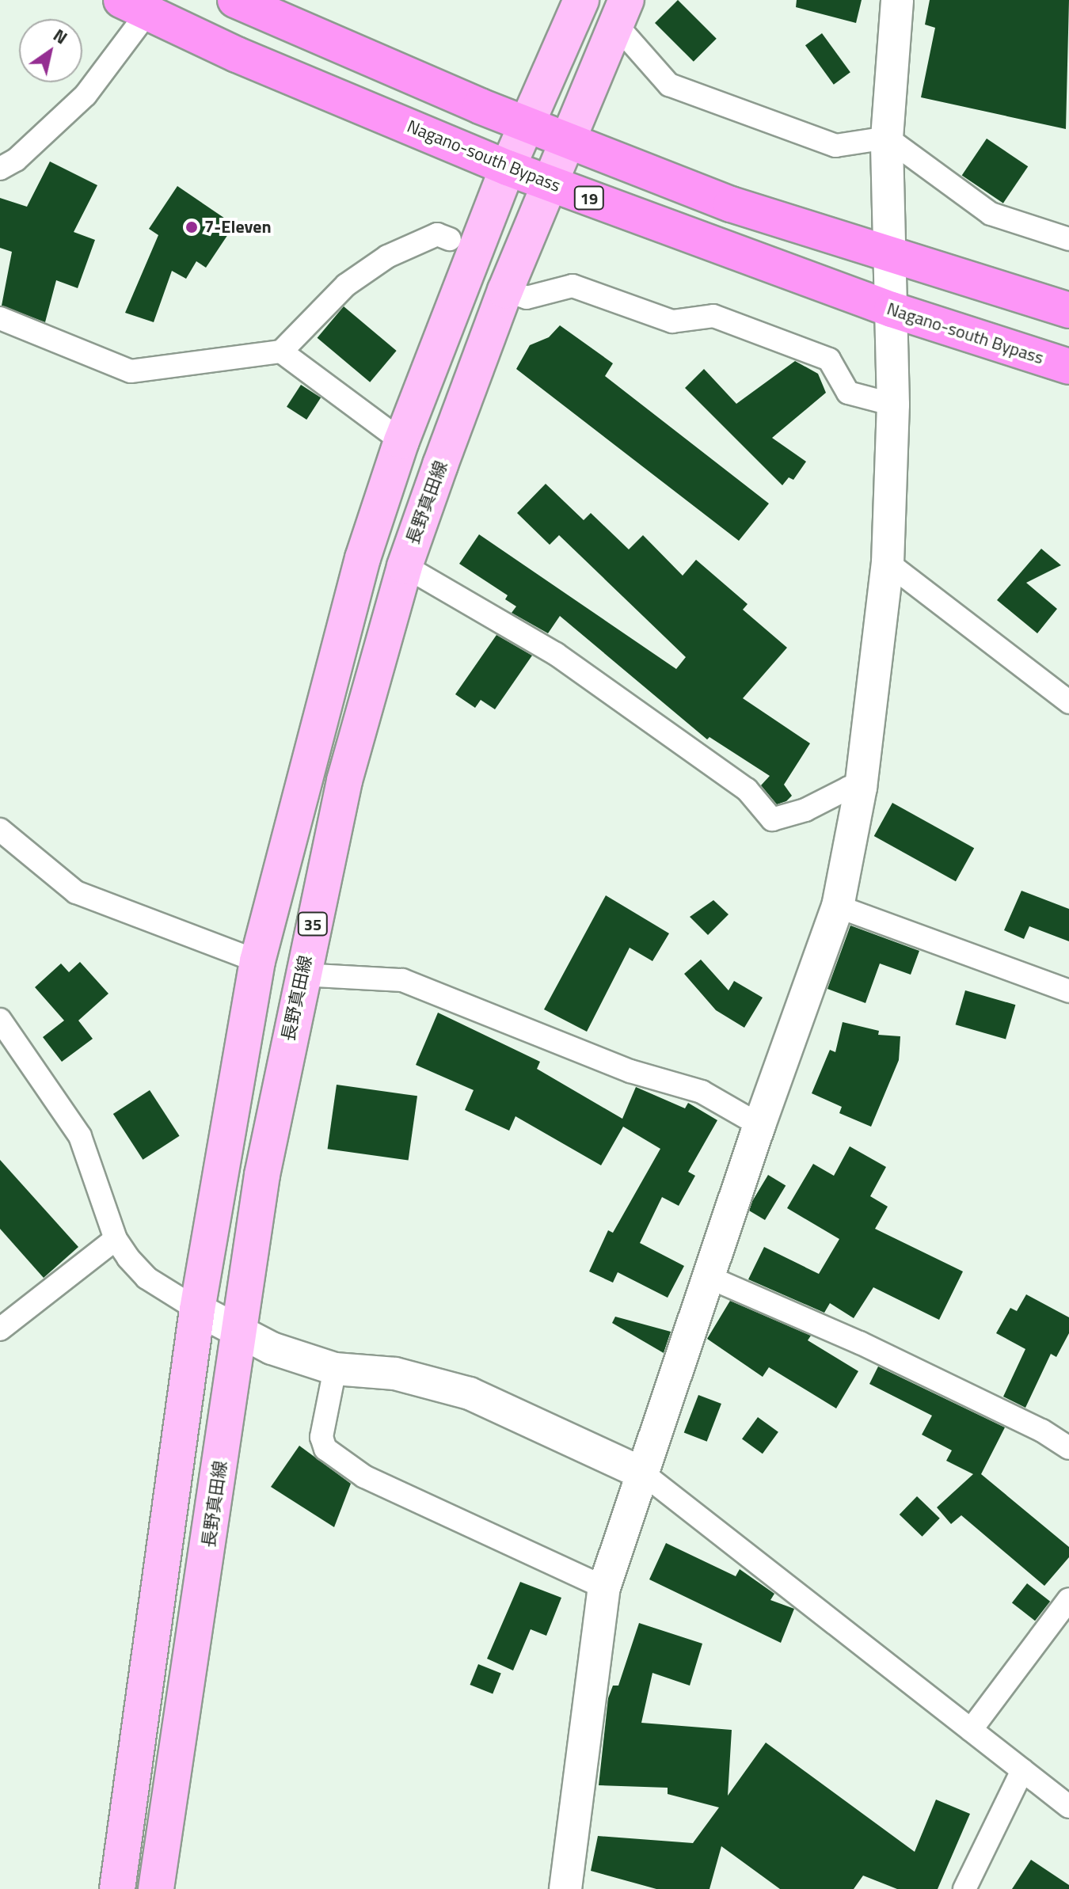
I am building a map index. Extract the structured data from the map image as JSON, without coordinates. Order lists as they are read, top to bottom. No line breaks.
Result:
{"streets":{"highway":["Nagano-south Bypass","19"],"main road":["長野真田線","35"]},"crossings":[["Nagano-south Bypass","長野真田線"],["Nagano-south Bypass","35"]],"places":["7-Eleven"],"north":"top right"}
